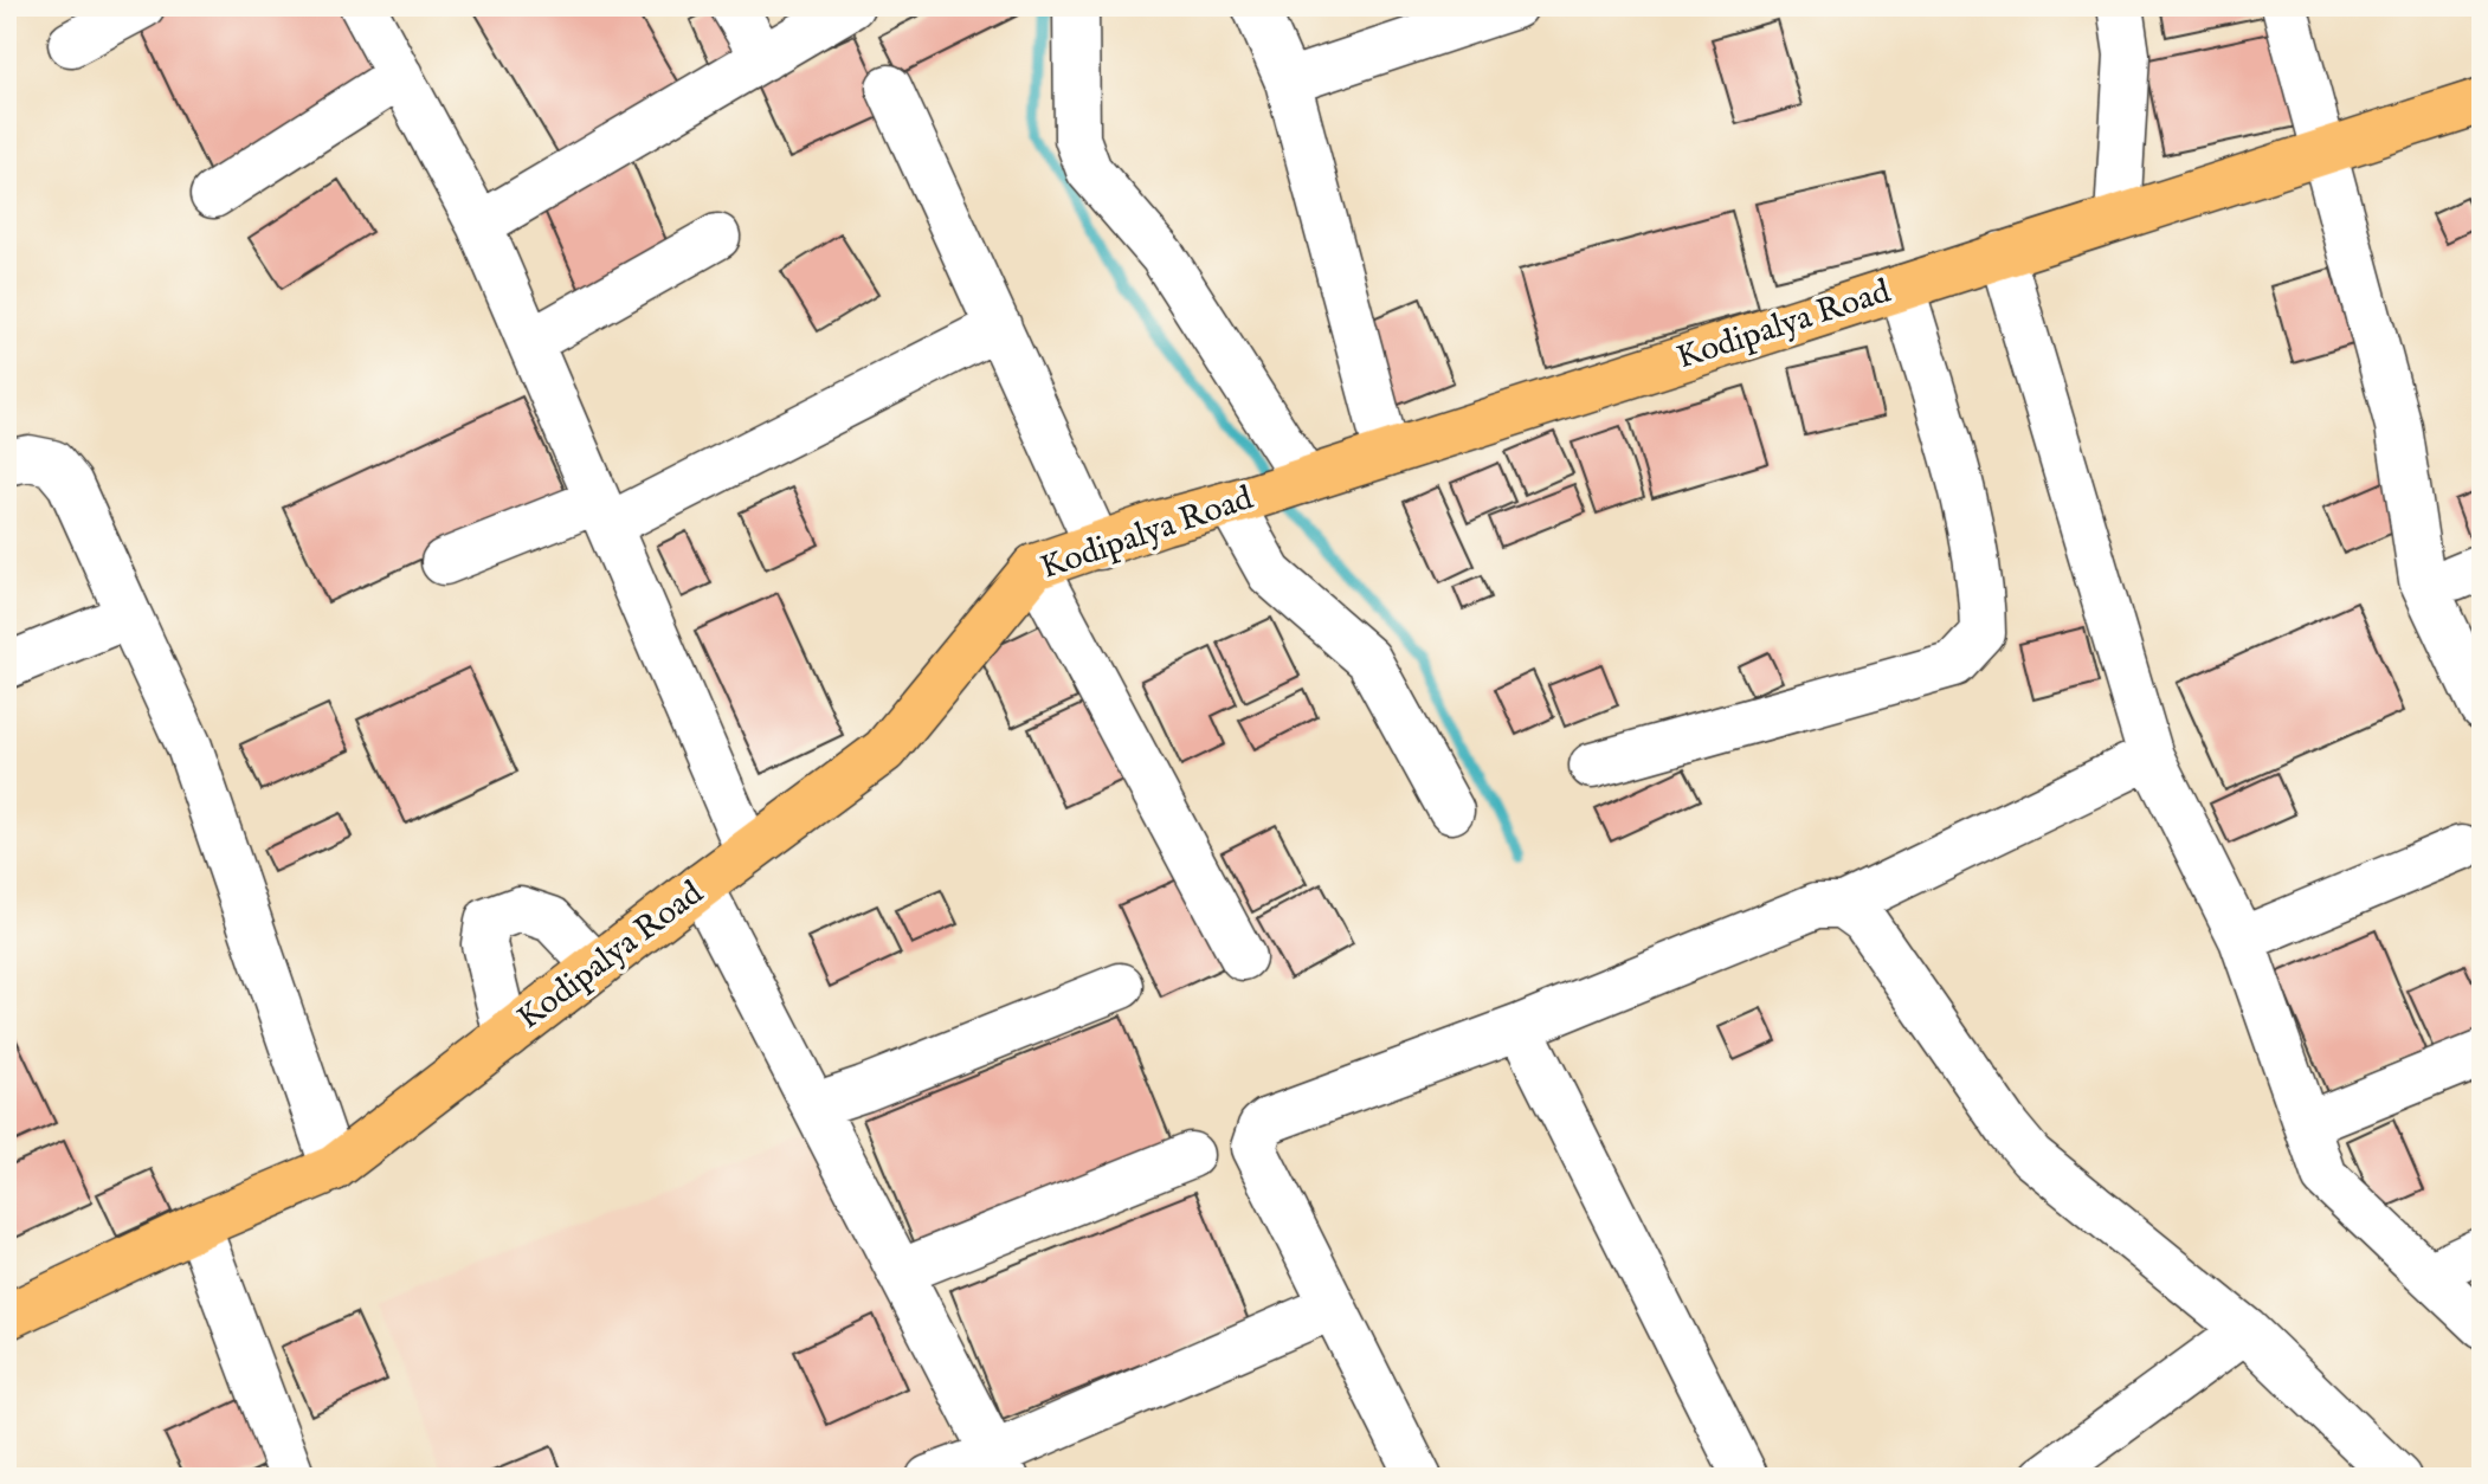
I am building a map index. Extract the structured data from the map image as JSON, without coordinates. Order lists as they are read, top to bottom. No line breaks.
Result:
{"streets":{"main road":["Kodipalya Road"]}}
